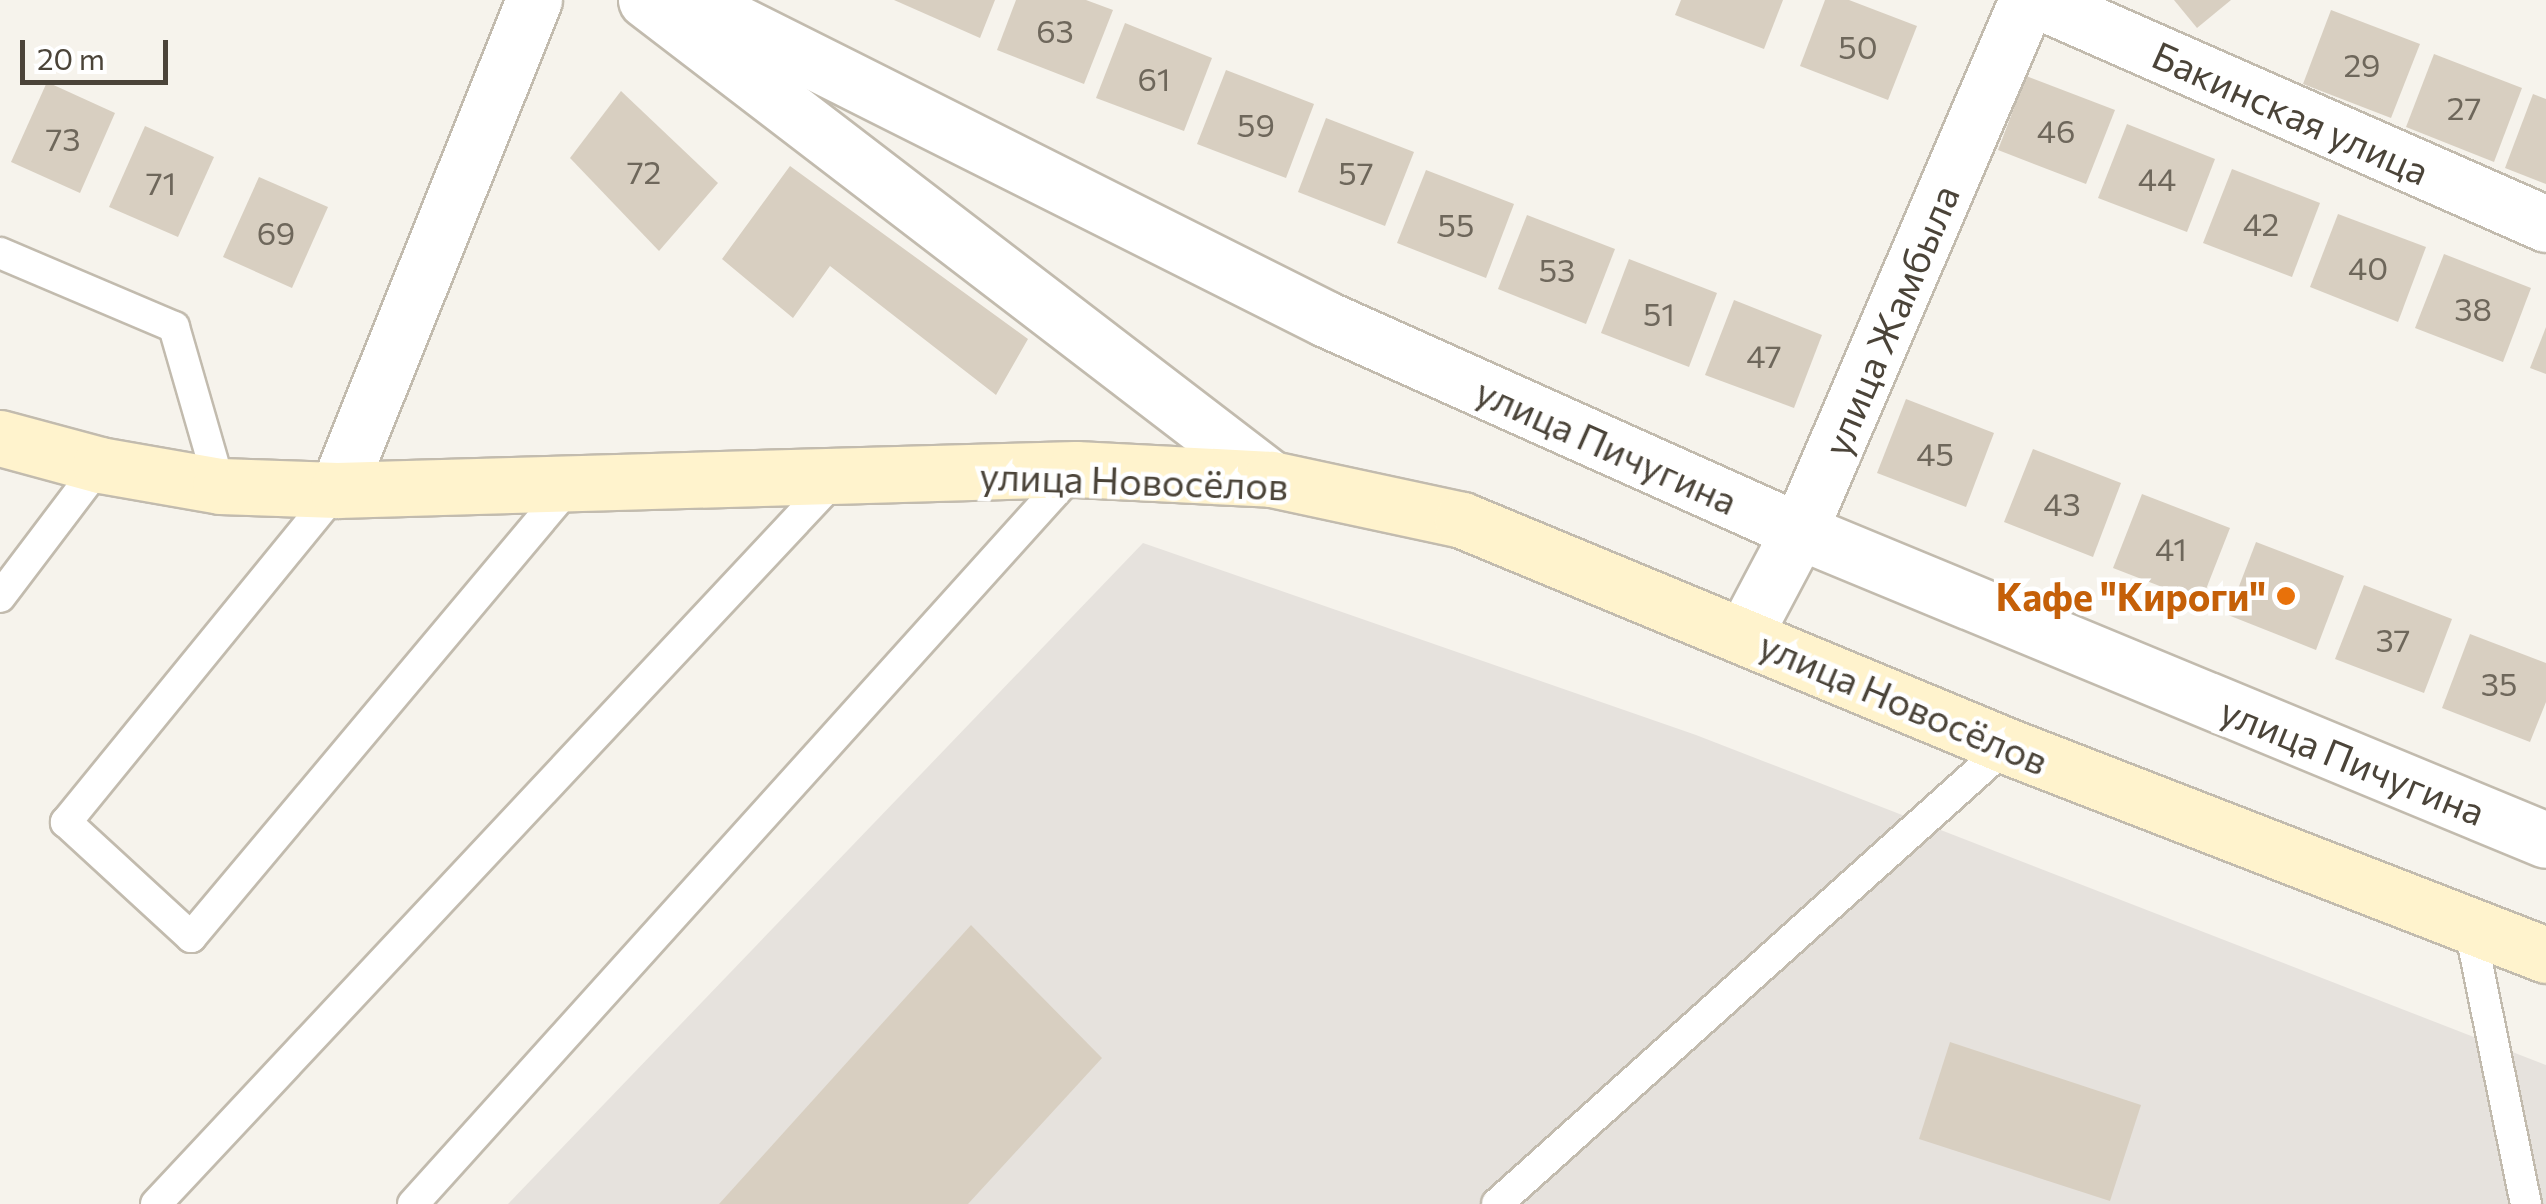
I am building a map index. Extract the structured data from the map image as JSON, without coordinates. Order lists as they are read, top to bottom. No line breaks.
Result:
{"streets":{"street":["Бакинская улица","улица Жамбыла","улица Пичугина","улица Новосёлов"]},"crossings":[["улица Жамбыла","улица Пичугина"],["улица Жамбыла","улица Новосёлов"]],"places":["Кафе \"Кироги\""],"house_numbers":["63","50","29","61","27","59","46","73","72","57","44","71","42","55","69","40","53","38","51","47","45","43","41","37","35"],"scale_bar":"20 m"}
